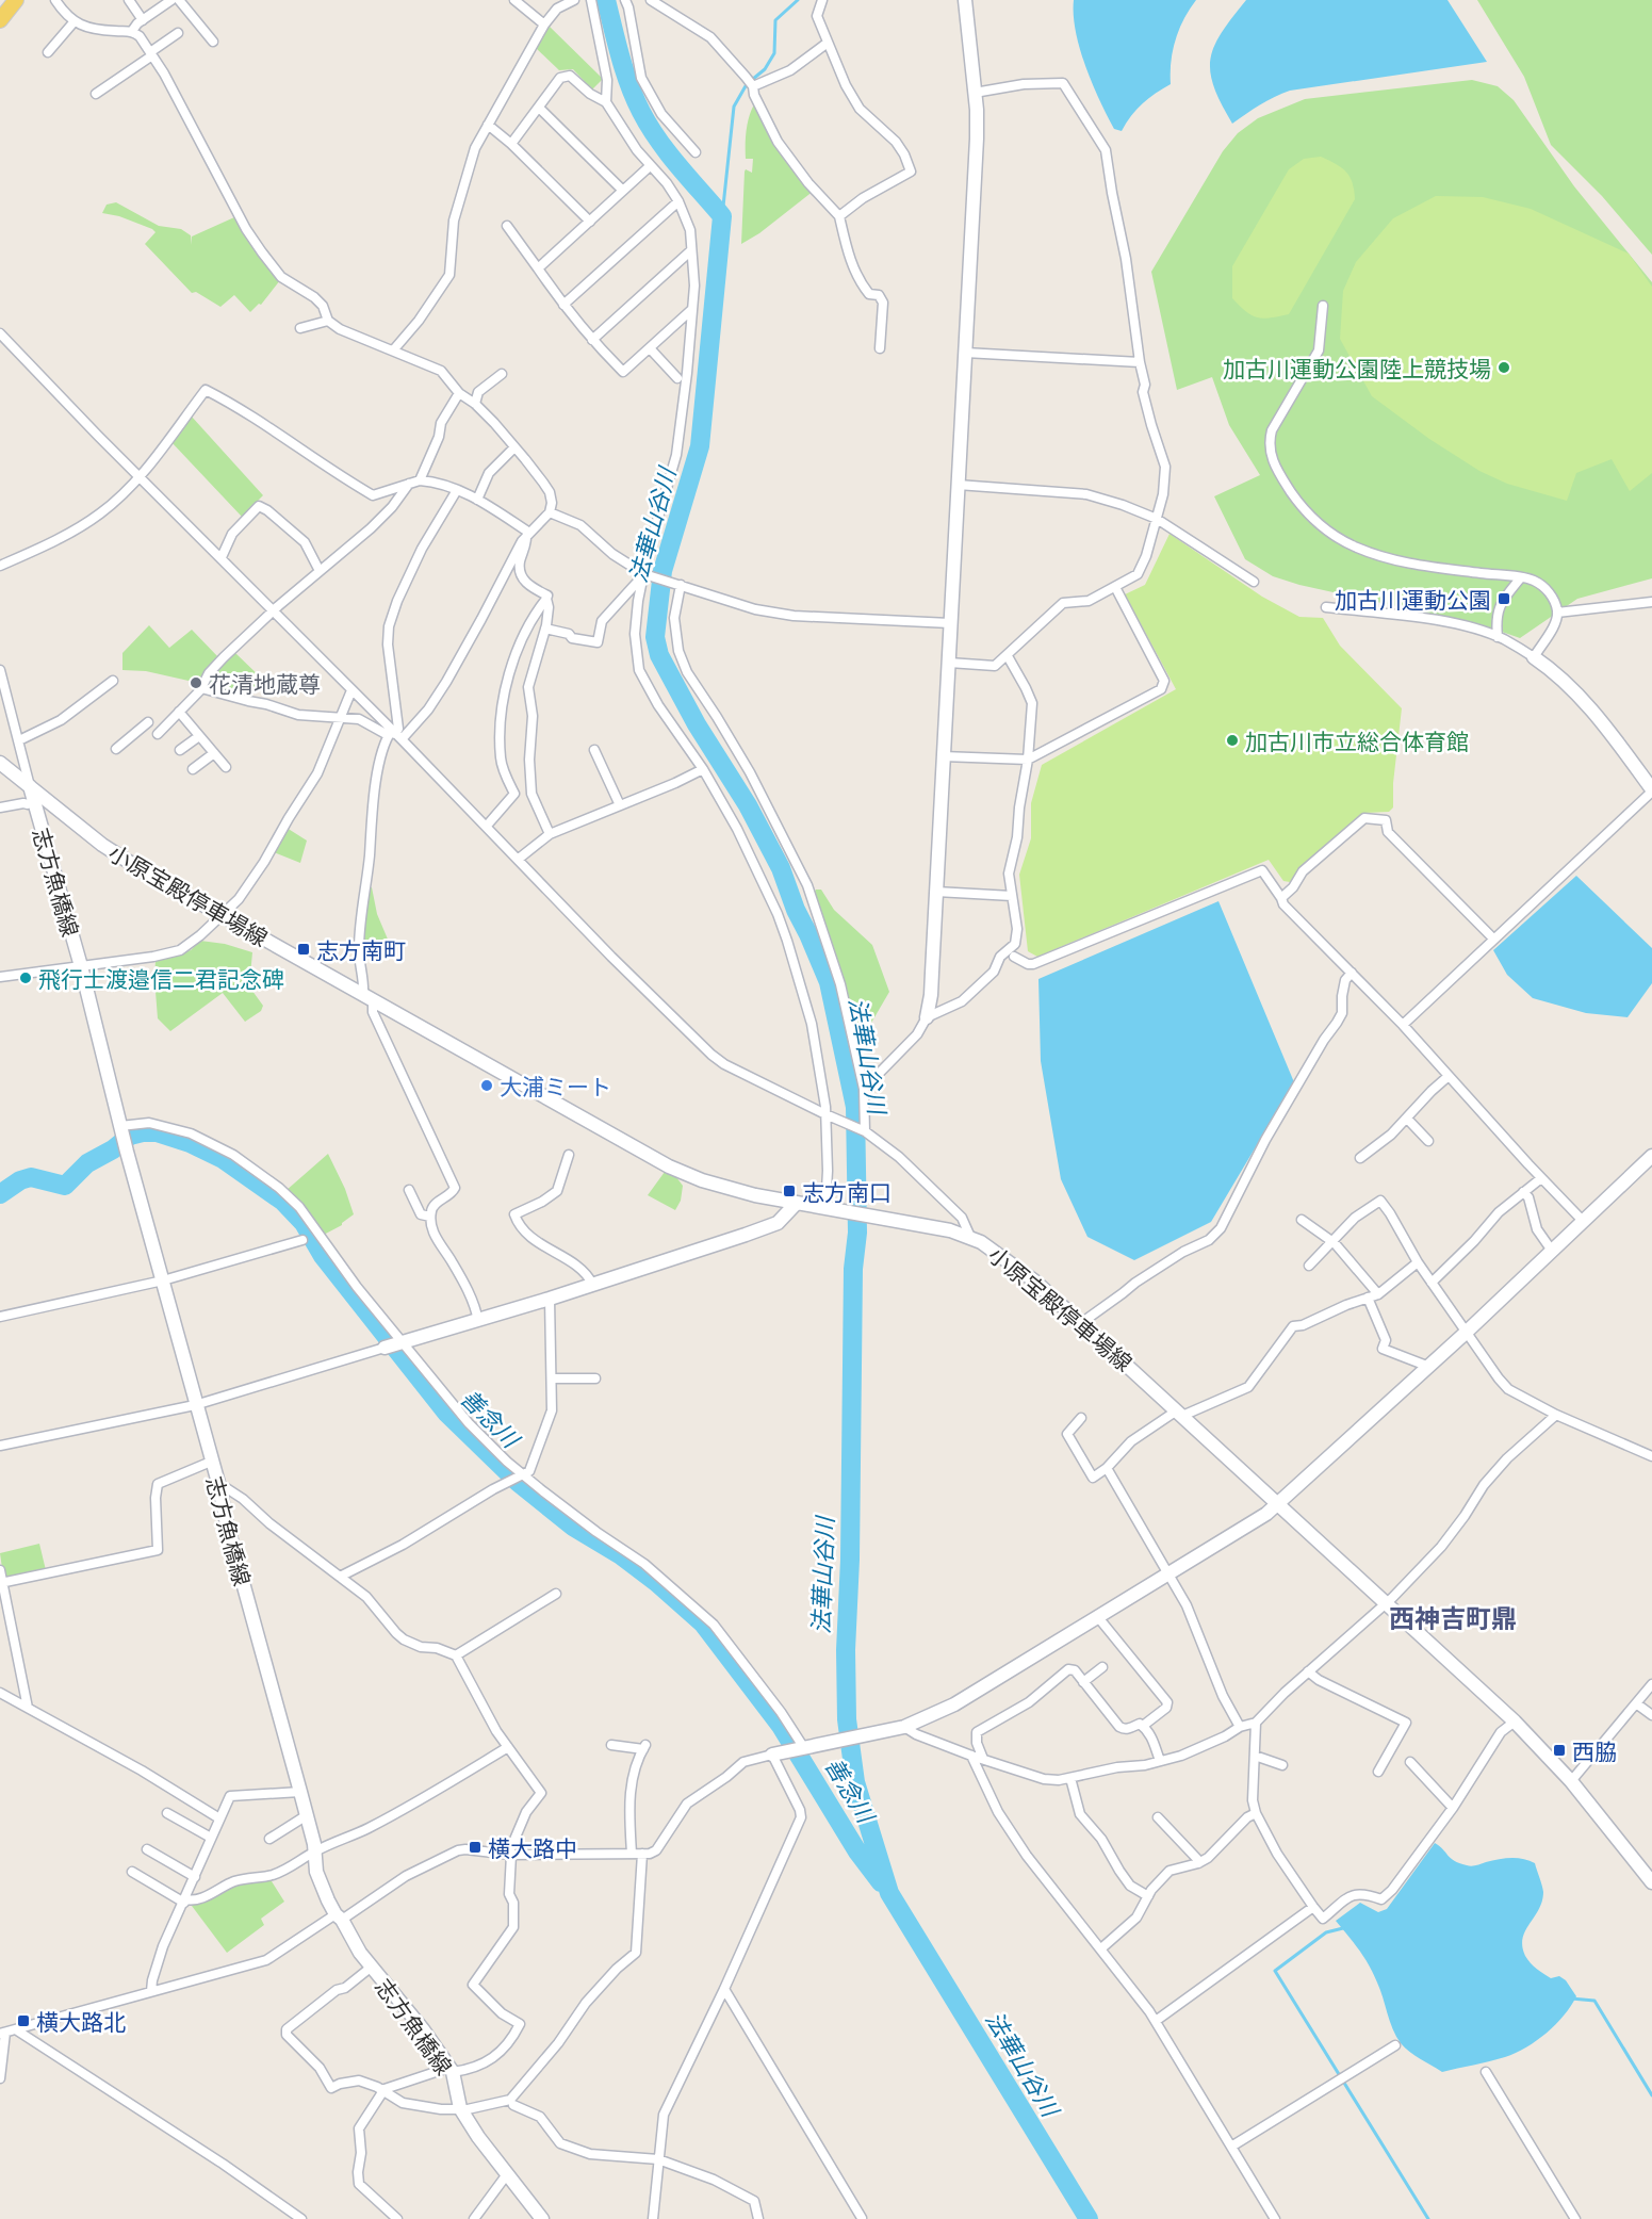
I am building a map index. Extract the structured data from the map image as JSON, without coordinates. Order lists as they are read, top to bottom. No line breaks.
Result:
{"streets":{"main road":["志方魚橋線","小原宝殿停車場線"]},"crossings":[["志方魚橋線","小原宝殿停車場線"]],"districts":["西神吉町鼎"],"water":["法華山谷川","善念川"],"places":{"other":["加古川運動公園陸上競技場","花清地蔵尊","加古川市立総合体育館","飛行士渡邉信二君記念碑","大浦ミート"],"transit":["加古川運動公園","志方南町","志方南口","西脇","横大路中","横大路北"]}}
